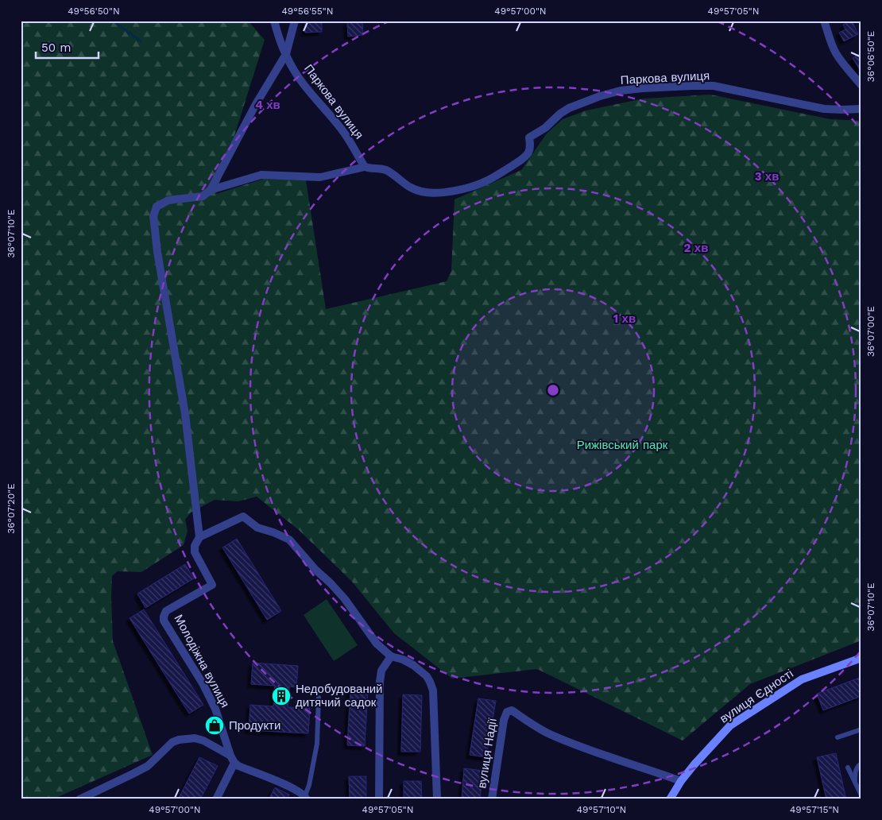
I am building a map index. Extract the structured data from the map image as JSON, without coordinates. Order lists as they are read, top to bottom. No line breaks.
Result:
{"streets":{"street":["Паркова вулиця","Молодіжна вулиця","вулиця Єдності","вулиця Надії"]},"crossings":[["вулиця Єдності","вулиця Надії"]],"parks":["Рижівський парк"],"places":{"building":["Недобудований дитячий садок"],"shop":["Продукти"]},"scale_bar":"50 m","coordinates":["49°56'50\"N","49°56'55\"N","49°57'00\"N","49°57'05\"N","36°06'50\"E","36°07'10\"E","36°07'00\"E","36°07'20\"E","49°57'10\"N","49°57'15\"N"],"rings":["4 хв","3 хв","2 хв","1 хв"]}
